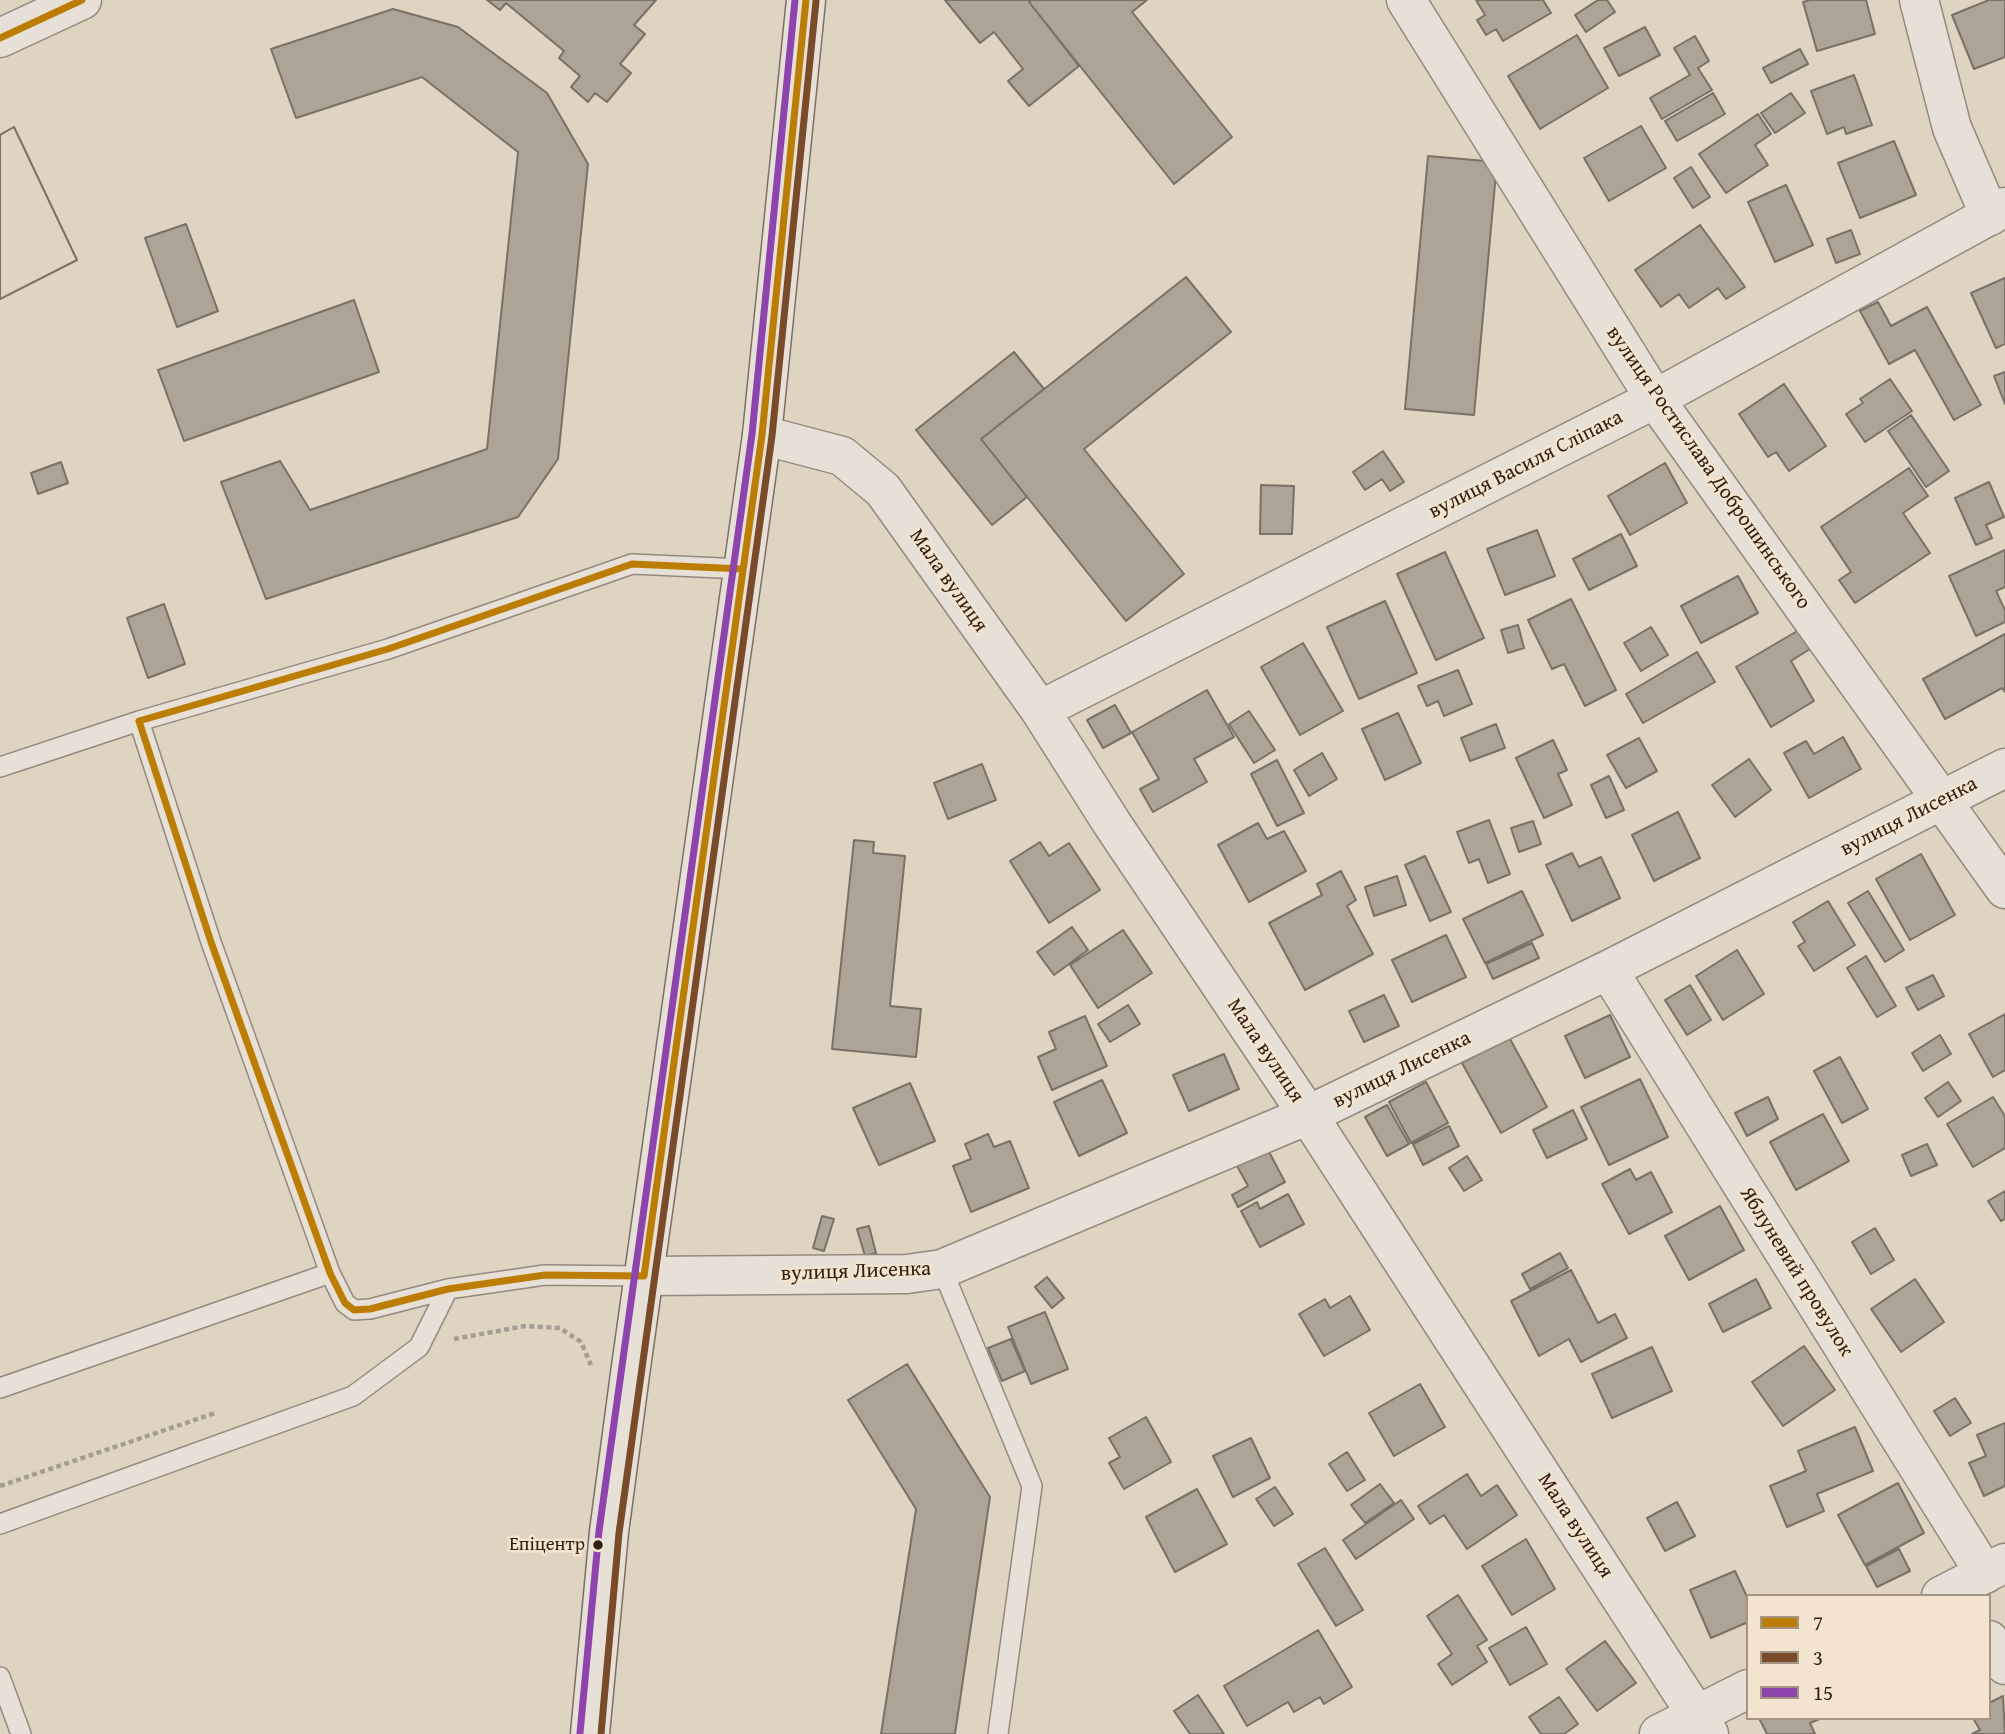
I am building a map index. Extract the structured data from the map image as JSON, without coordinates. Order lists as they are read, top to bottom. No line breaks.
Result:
{"streets":{"street":["вулиця Василя Сліпака","вулиця Ростислава Доброшинського","Мала вулиця","вулиця Лисенка","Яблуневий провулок"]},"crossings":[["вулиця Василя Сліпака","вулиця Ростислава Доброшинського"],["вулиця Василя Сліпака","Мала вулиця"],["вулиця Ростислава Доброшинського","вулиця Лисенка"],["Мала вулиця","вулиця Лисенка"],["вулиця Лисенка","Яблуневий провулок"]],"places":["Епіцентр"],"lines":["transit line 7","transit line 15","transit line 3"],"legend":["7","3","15"]}
